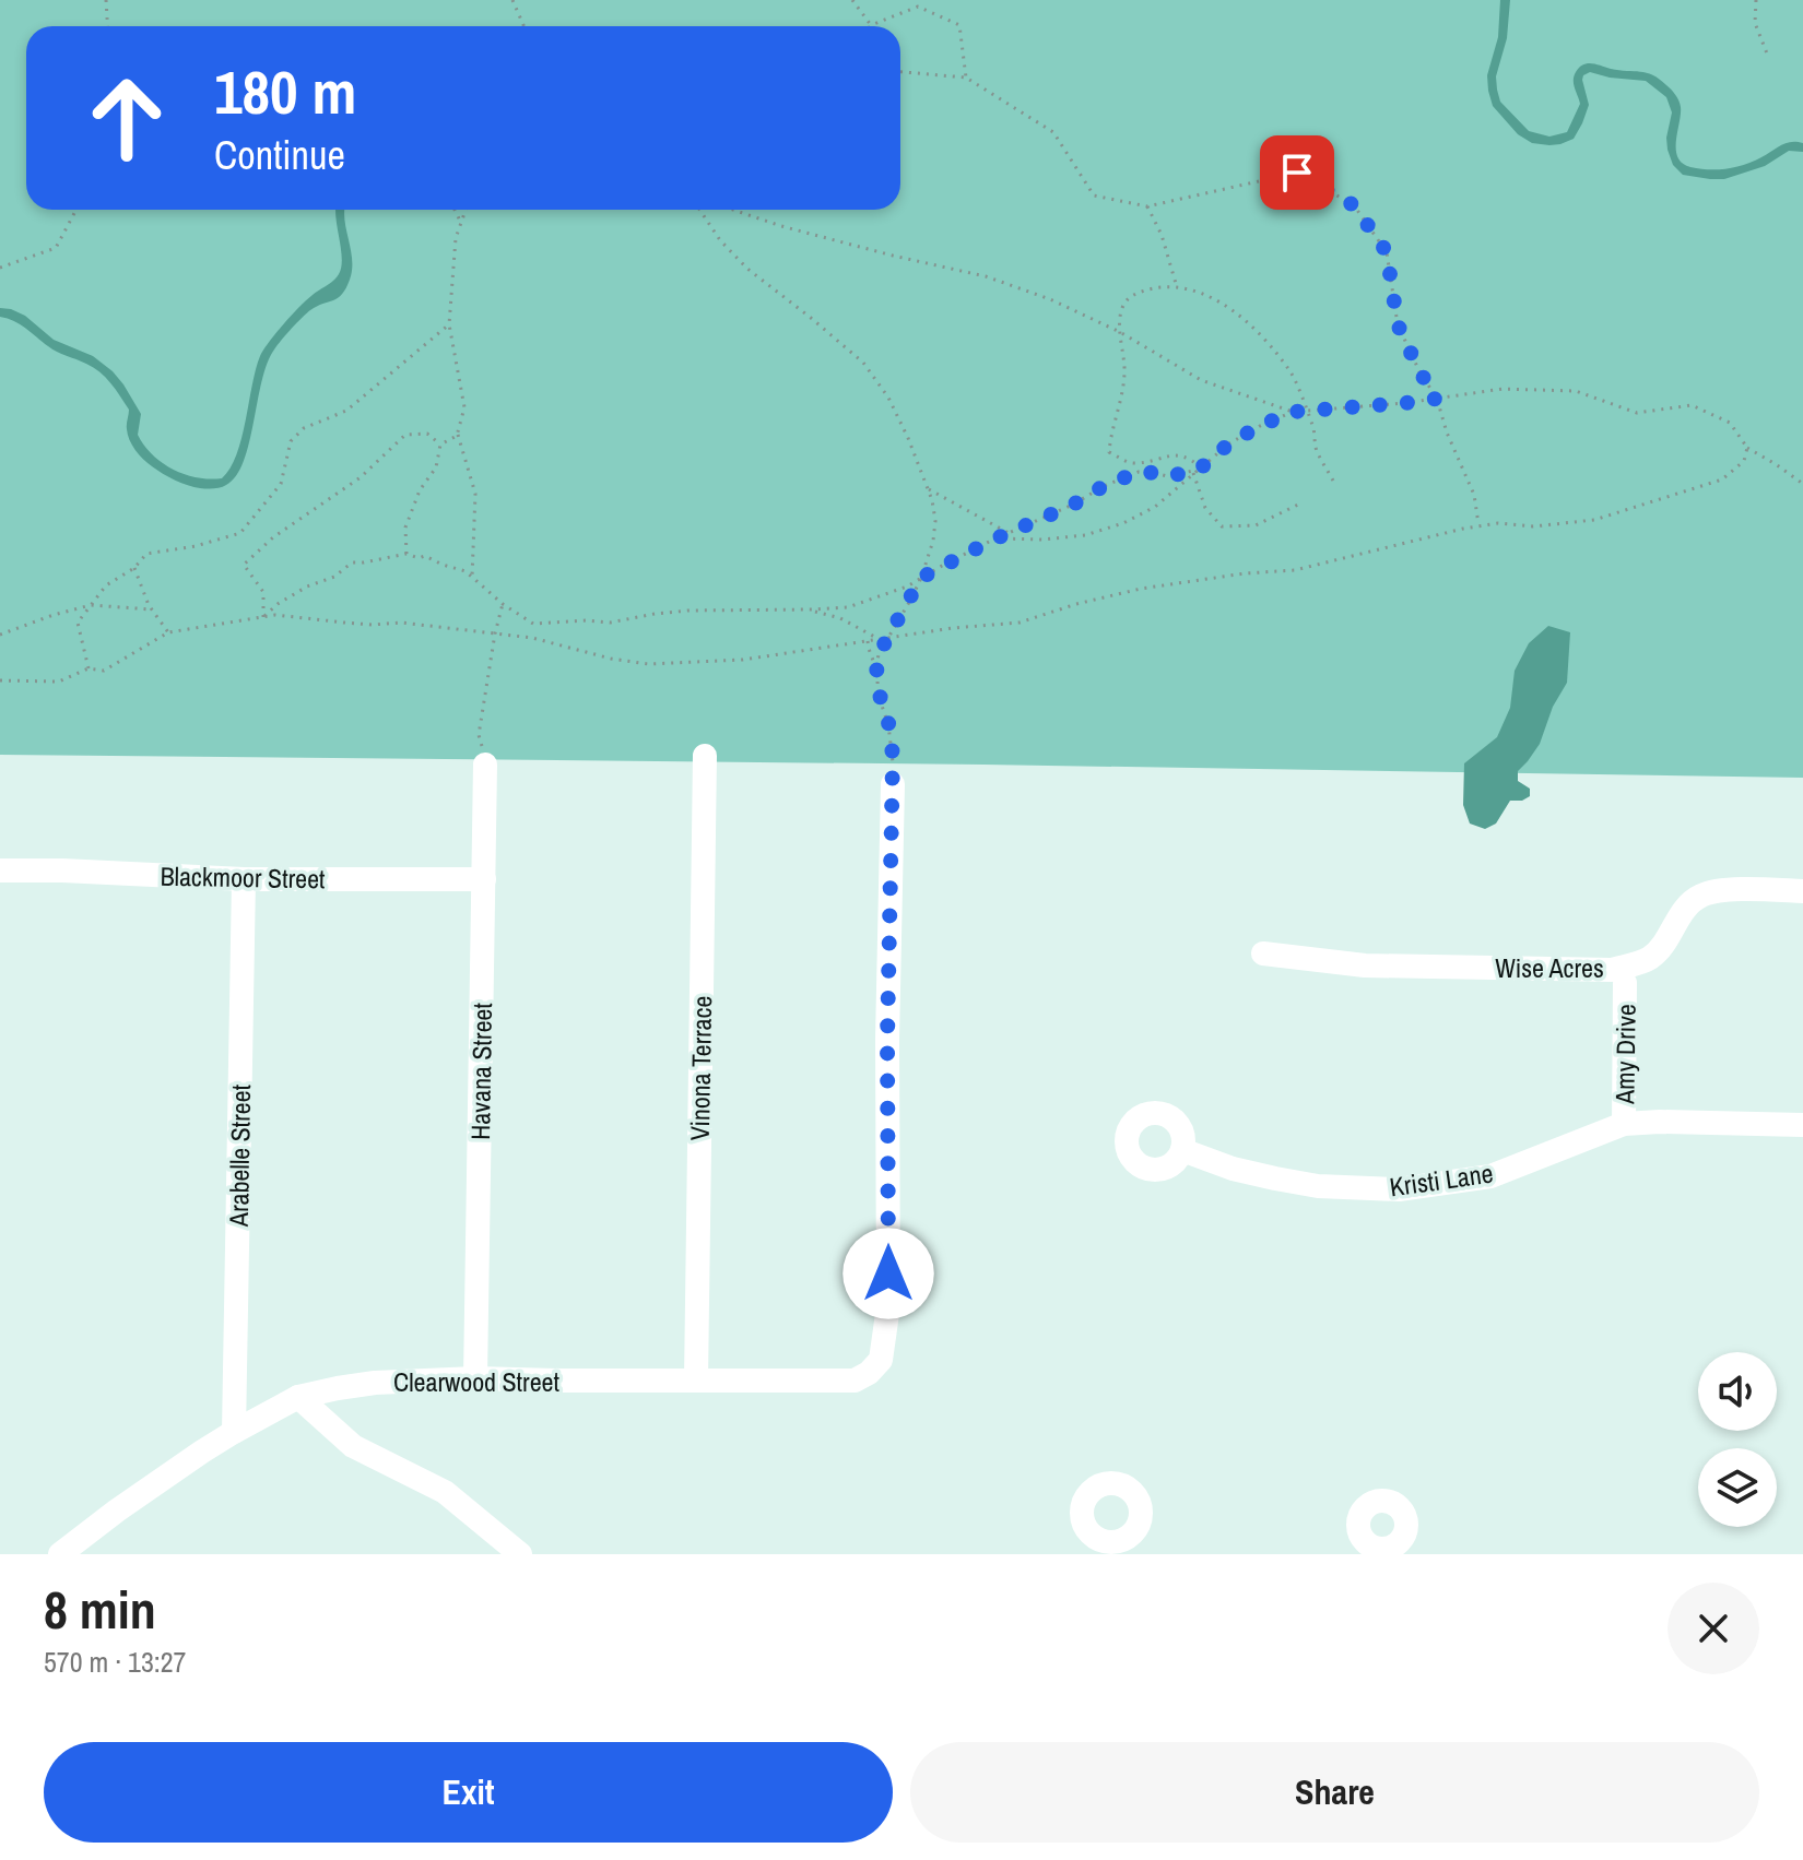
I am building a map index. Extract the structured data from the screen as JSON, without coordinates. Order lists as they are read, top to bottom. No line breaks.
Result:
{"streets":{"street":["Blackmoor Street","Wise Acres","Amy Drive","Vinona Terrace","Havana Street","Arabelle Street","Kristi Lane","Clearwood Street"]},"crossings":[["Blackmoor Street","Havana Street"],["Blackmoor Street","Arabelle Street"],["Amy Drive","Kristi Lane"],["Vinona Terrace","Clearwood Street"],["Havana Street","Clearwood Street"],["Arabelle Street","Clearwood Street"]],"page":{"turn":["180 m","Continue"],"heading":["8 min","570 m · 13:27"],"buttons":["Exit","Share"]}}
